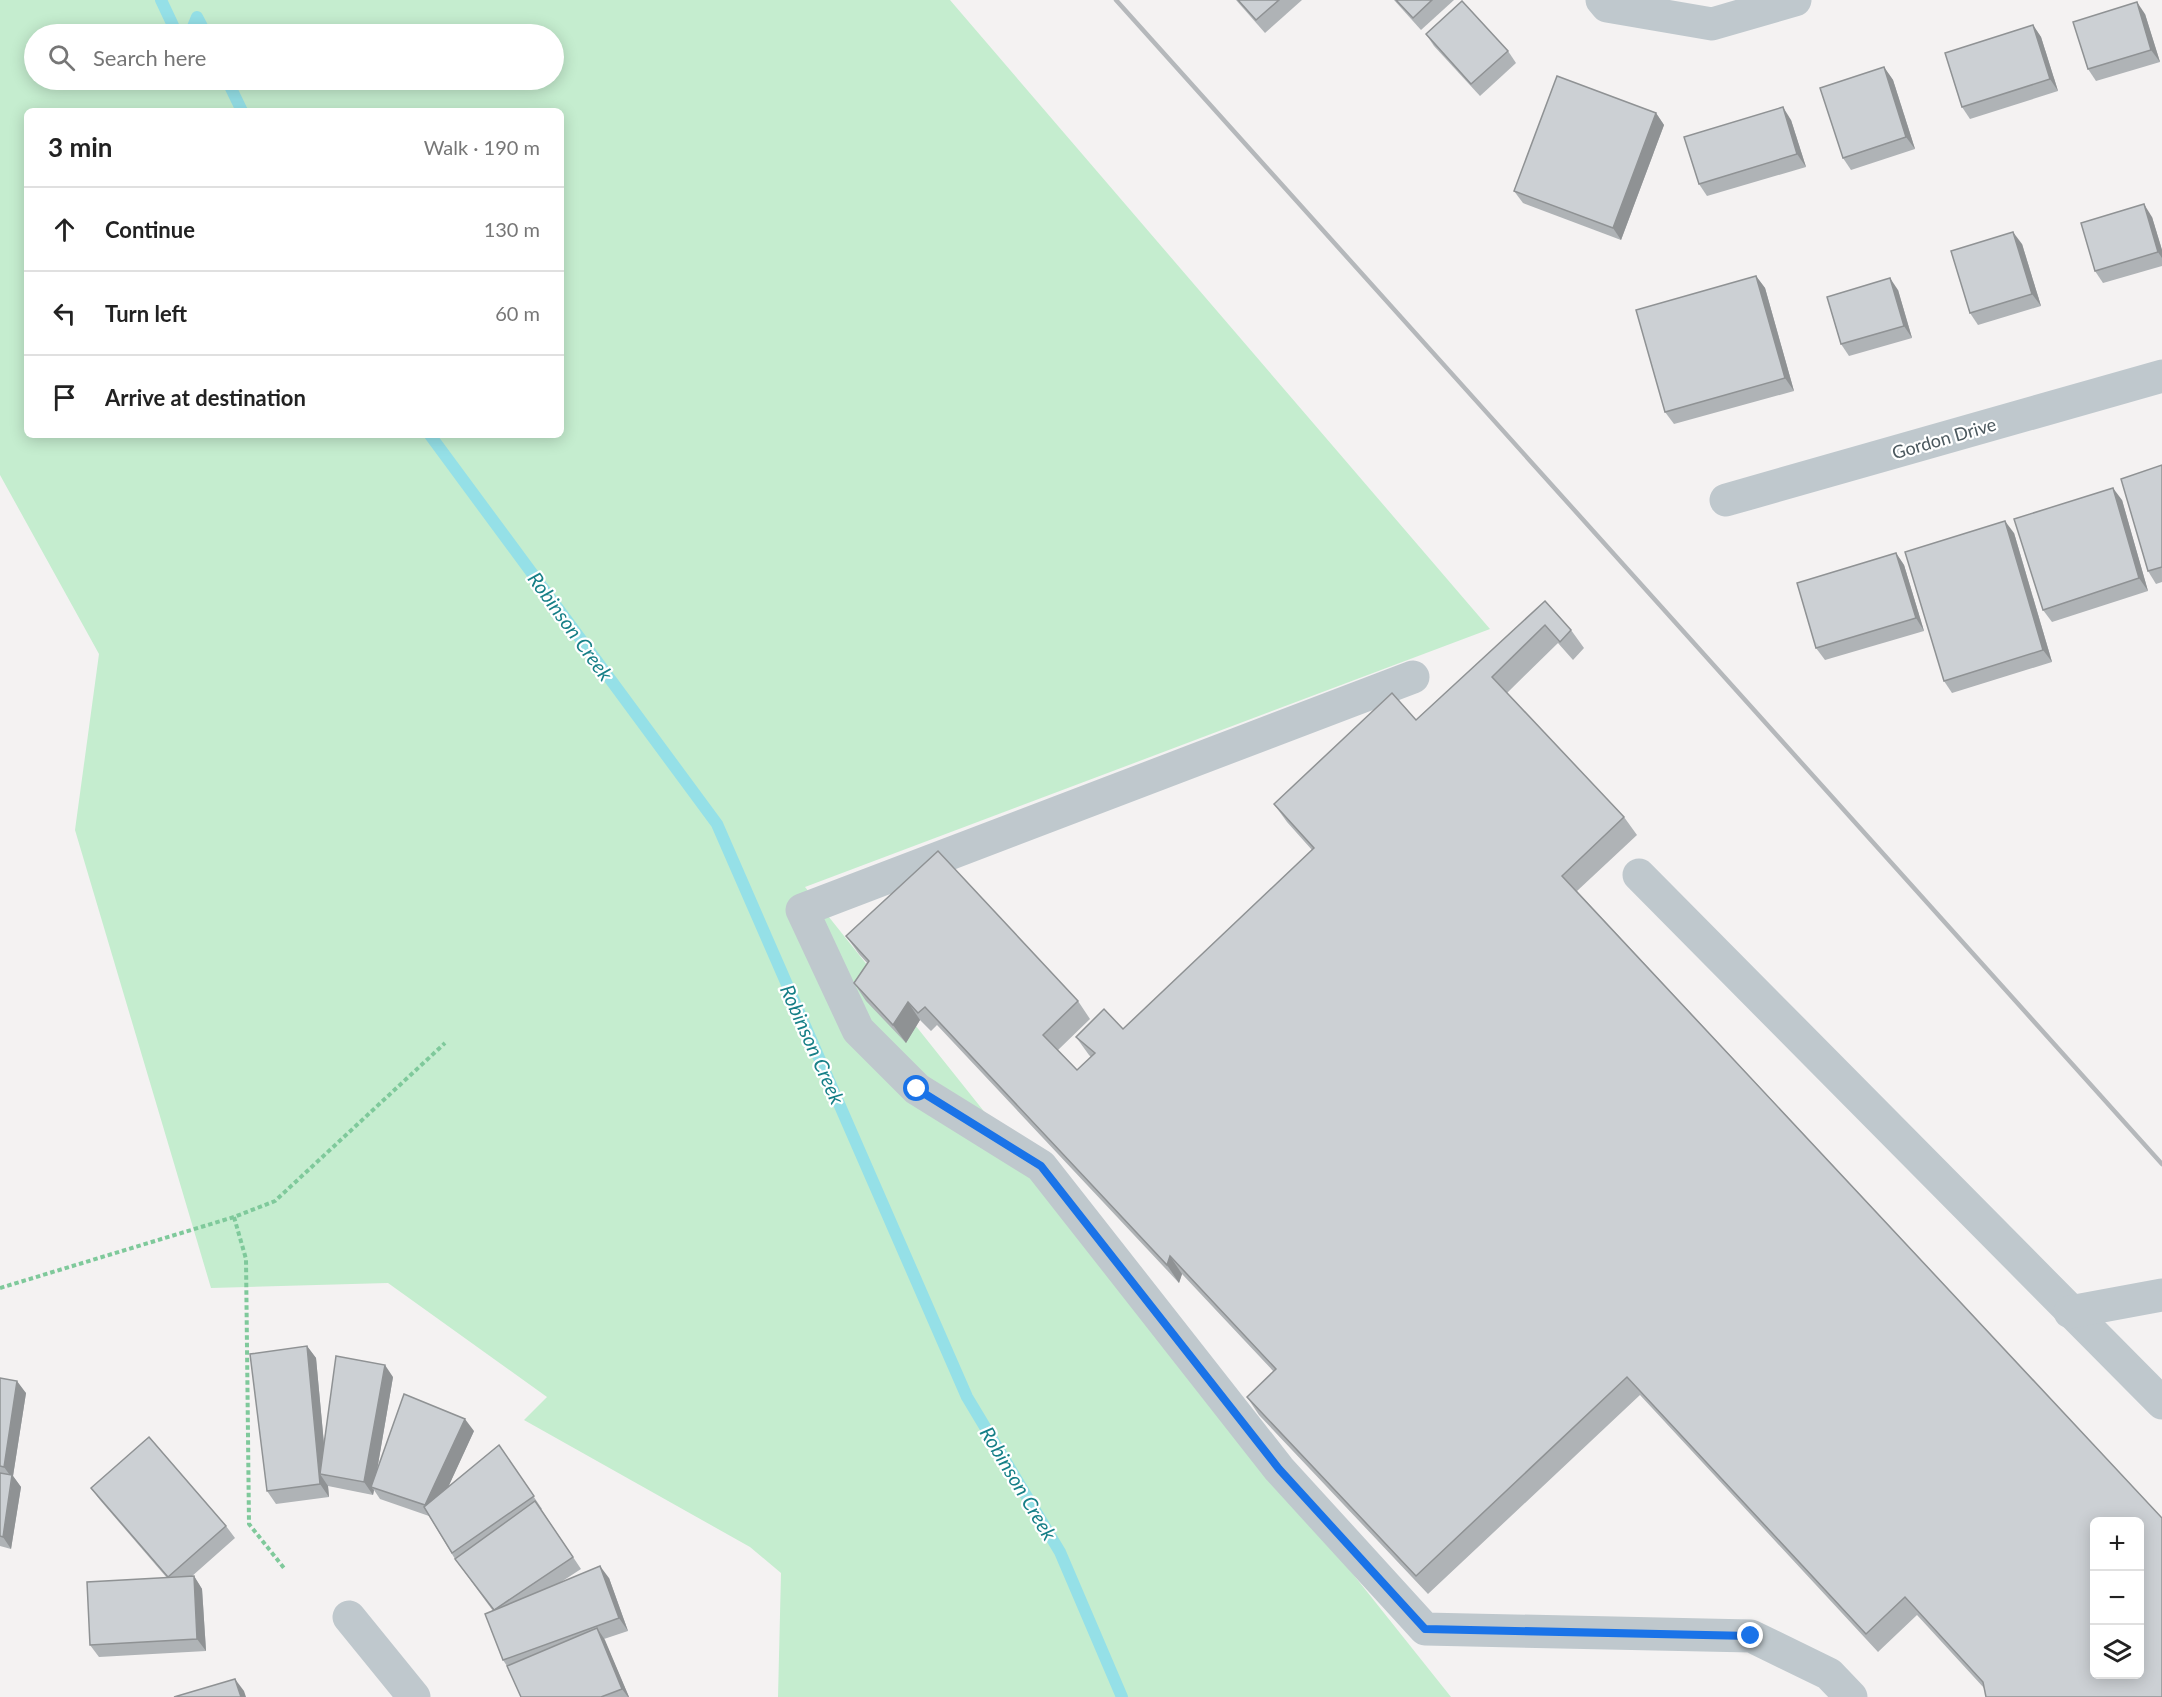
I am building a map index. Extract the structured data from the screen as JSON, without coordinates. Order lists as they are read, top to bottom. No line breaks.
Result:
{"streets":{"street":["Gordon Drive"]},"water":["Robinson Creek"],"page":{"search":"Search here","heading":["3 min","Walk · 190 m"],"list":[["Continue","130 m"],["Turn left","60 m"],"Arrive at destination"],"map_buttons":["+","−"]}}
